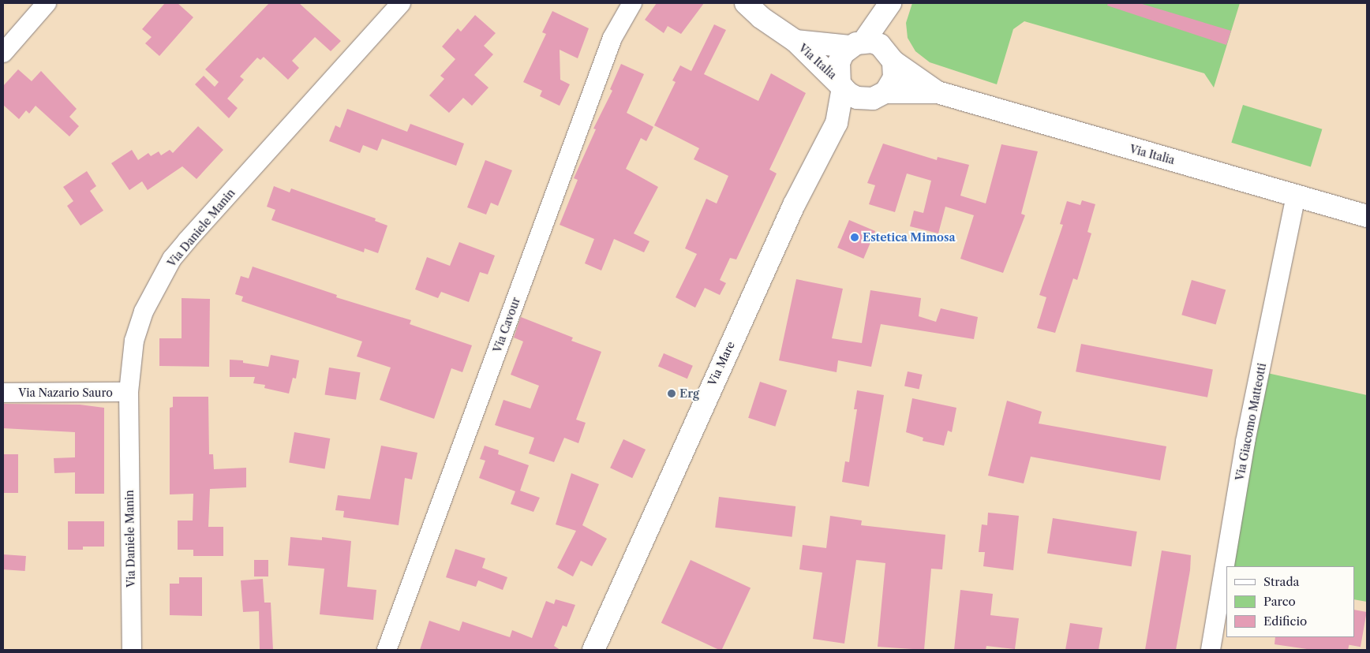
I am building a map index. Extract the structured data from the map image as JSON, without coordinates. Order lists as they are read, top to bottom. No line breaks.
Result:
{"streets":{"main road":["Via Italia","Via Mare"],"street":["Via Daniele Manin","Via Cavour","Via Nazario Sauro","Via Giacomo Matteotti"]},"crossings":[["Via Italia","Via Mare"],["Via Italia","Via Giacomo Matteotti"],["Via Daniele Manin","Via Nazario Sauro"]],"places":["Estetica Mimosa","Erg"],"legend":["Strada","Parco","Edificio"]}
